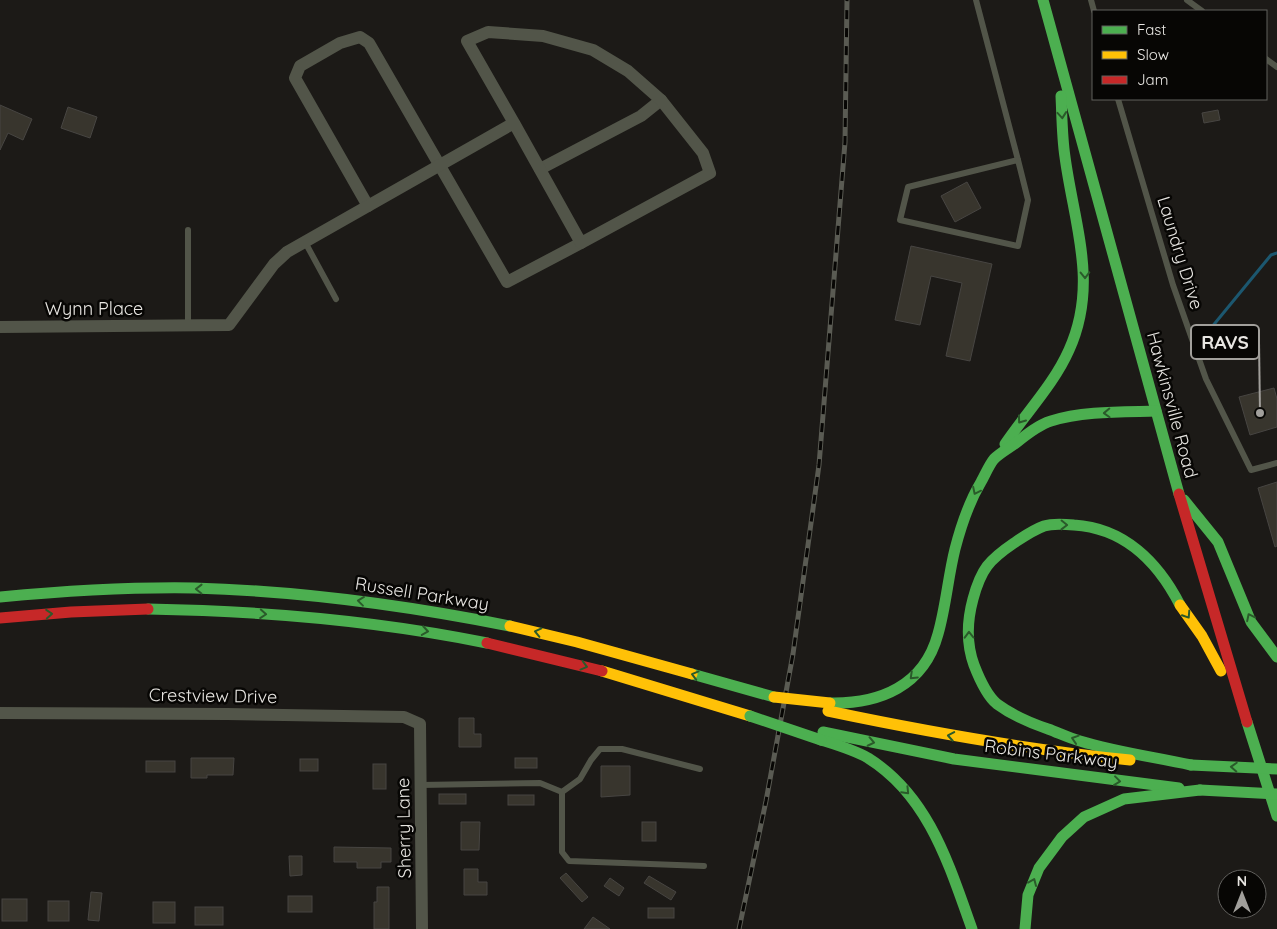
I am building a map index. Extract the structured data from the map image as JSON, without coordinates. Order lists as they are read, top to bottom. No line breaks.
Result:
{"streets":{"main road":["Hawkinsville Road","Russell Parkway","Robins Parkway"],"street":["Wynn Place","Crestview Drive","Sherry Lane"],"lane":["Laundry Drive"]},"crossings":[["Russell Parkway","Robins Parkway"],["Crestview Drive","Sherry Lane"]],"places":["RAVS"],"legend":["Fast","Slow","Jam"],"north":"top"}
